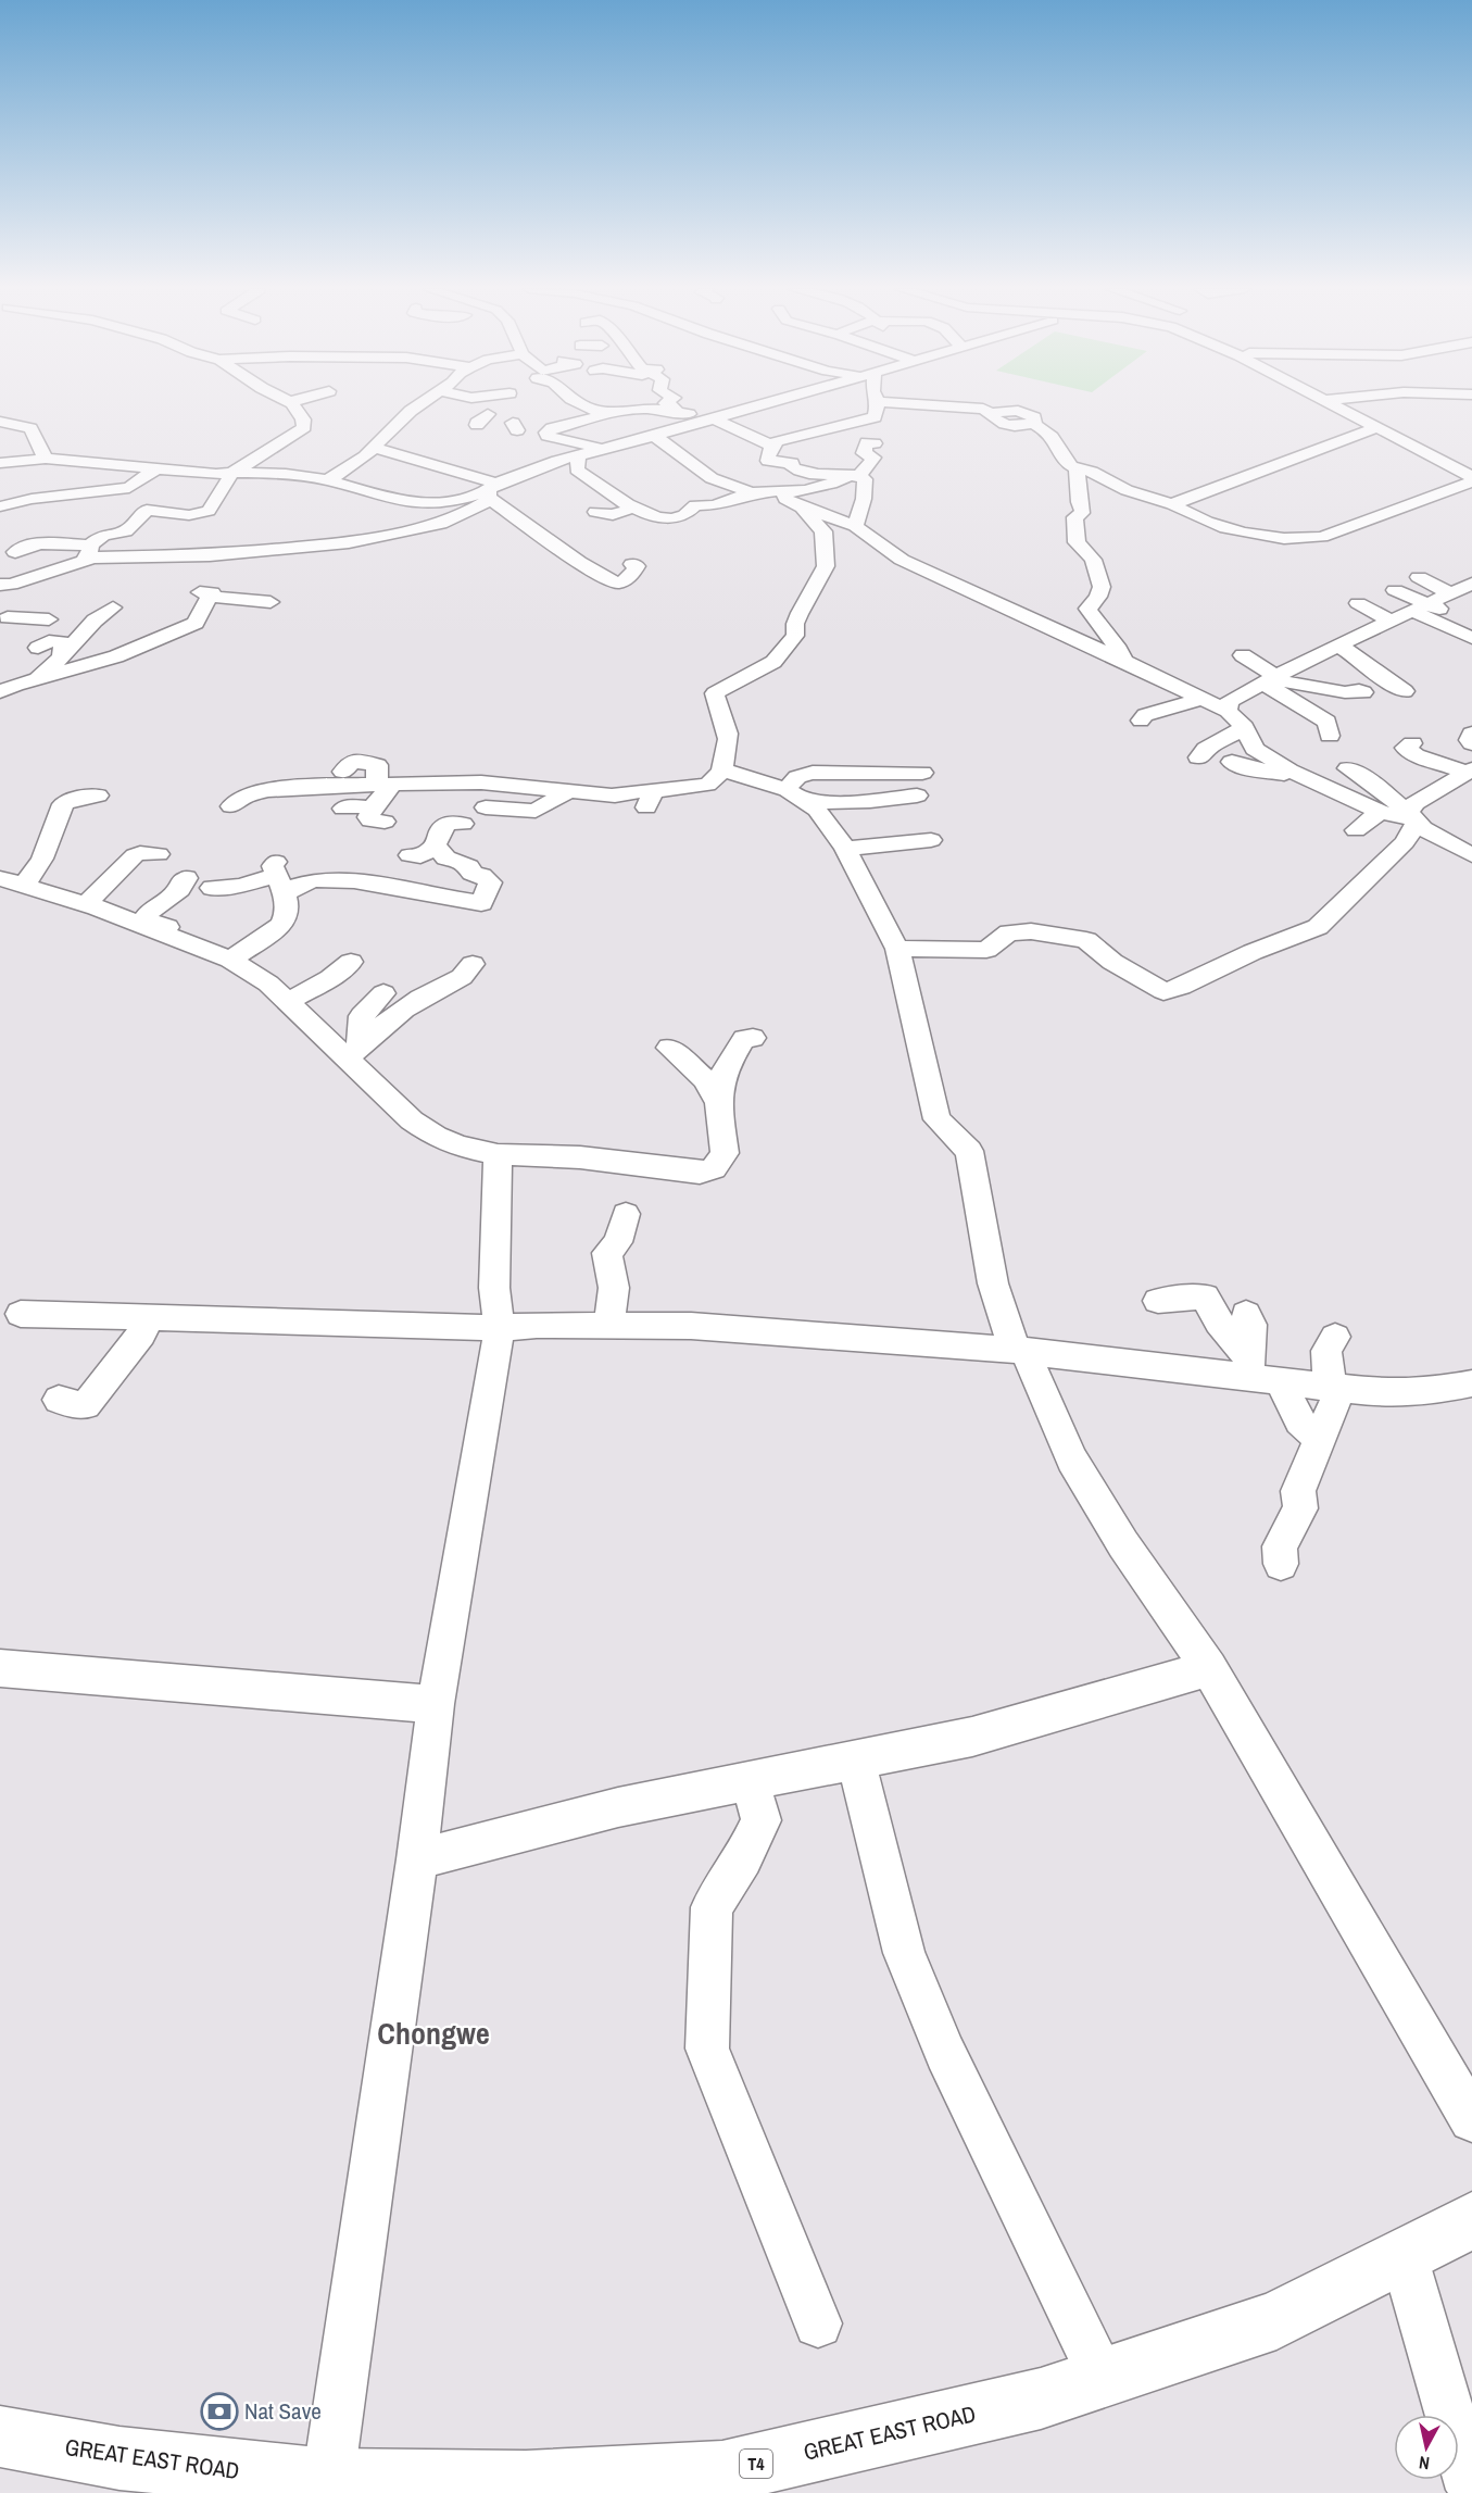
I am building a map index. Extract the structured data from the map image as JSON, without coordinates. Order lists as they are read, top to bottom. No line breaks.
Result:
{"streets":{"highway":["GREAT EAST ROAD","T4"]},"districts":["Chongwe"],"places":{"bank":["Nat Save"]},"north":"bottom"}
